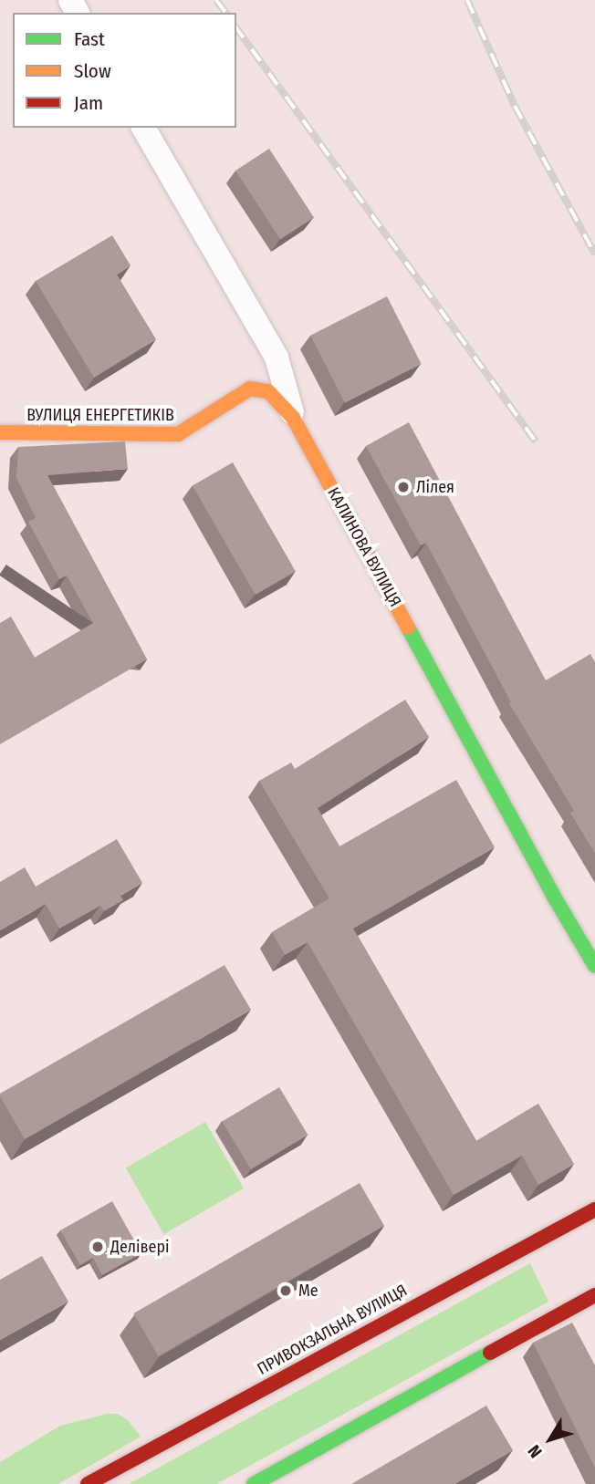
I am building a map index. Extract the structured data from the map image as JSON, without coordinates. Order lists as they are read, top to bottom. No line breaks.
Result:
{"streets":{"street":["ВУЛИЦЯ ЕНЕРГЕТИКІВ","КАЛИНОВА ВУЛИЦЯ","ПРИВОКЗАЛЬНА ВУЛИЦЯ"]},"crossings":[["ВУЛИЦЯ ЕНЕРГЕТИКІВ","КАЛИНОВА ВУЛИЦЯ"]],"places":["Лілея","Делівері","Me"],"legend":["Fast","Slow","Jam"],"north":"bottom left"}
